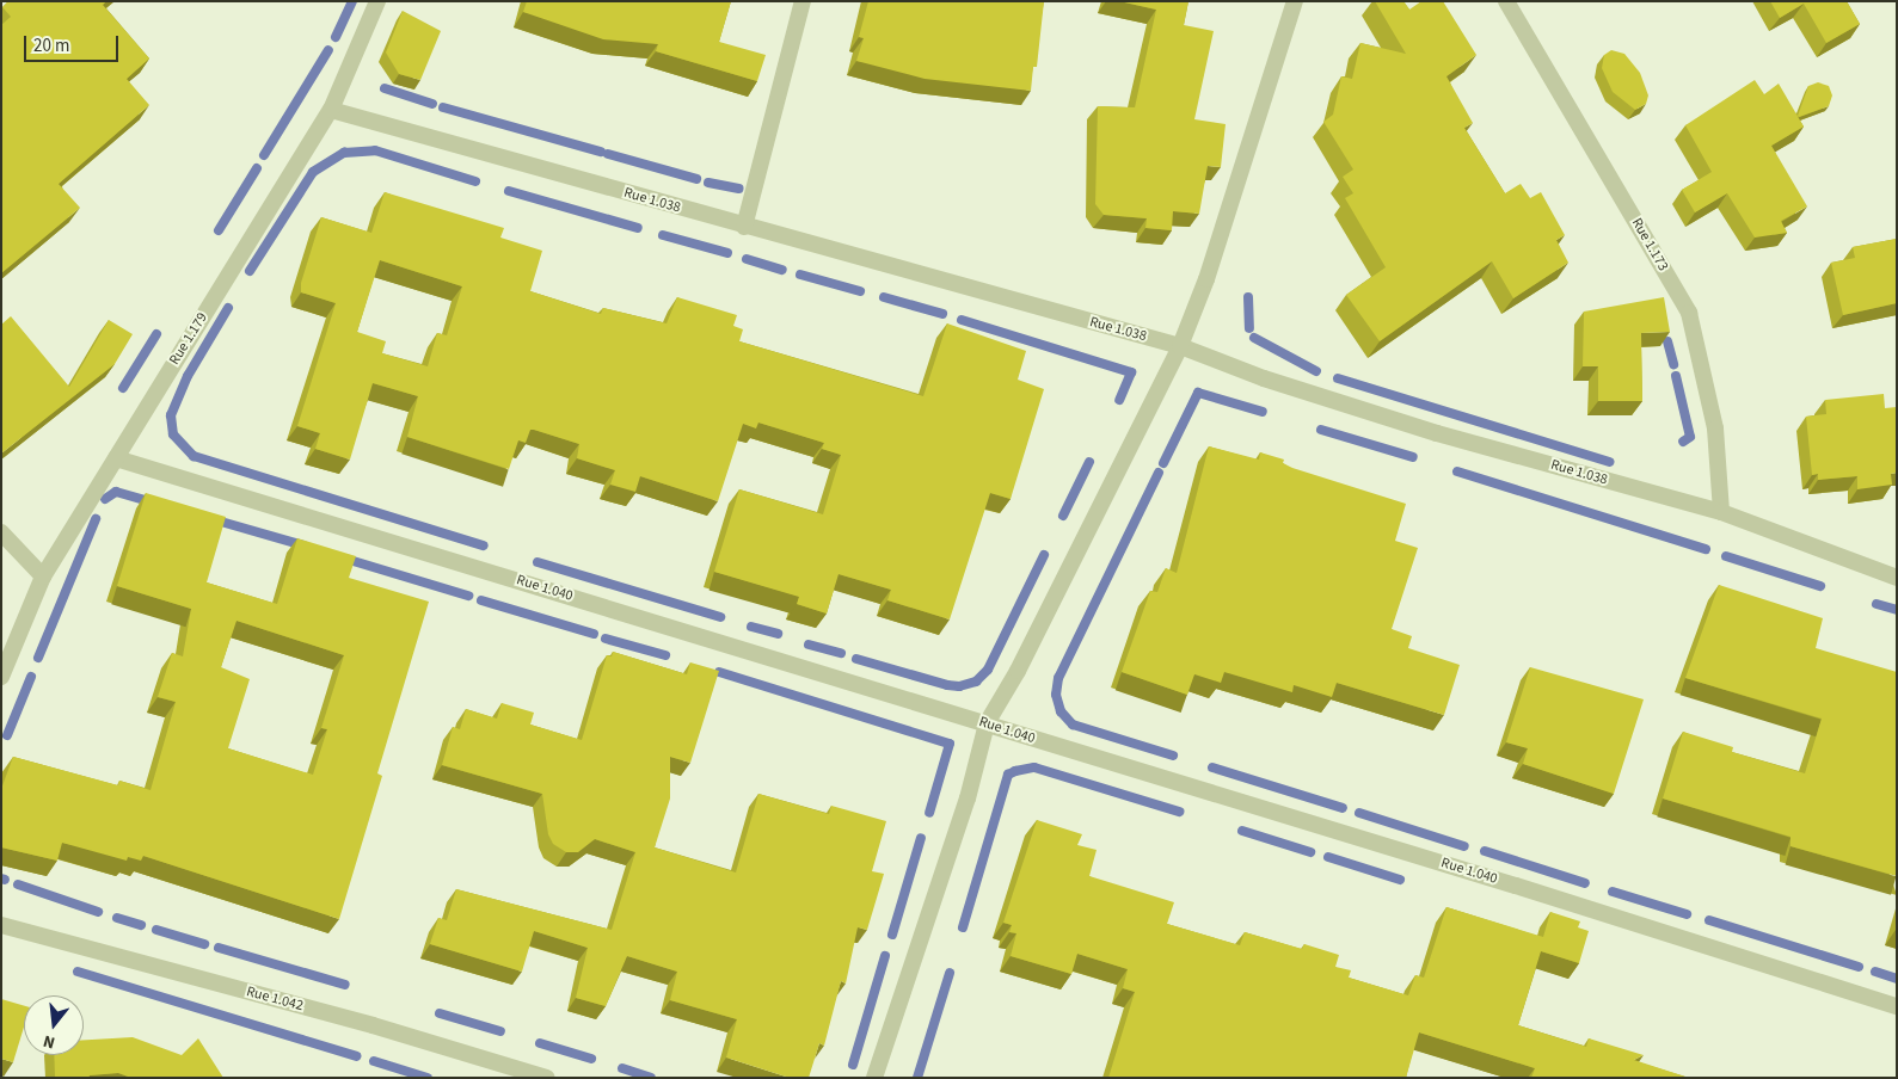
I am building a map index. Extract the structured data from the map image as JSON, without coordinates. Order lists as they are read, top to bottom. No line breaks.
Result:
{"streets":{"street":["Rue 1.038","Rue 1.173","Rue 1.179","Rue 1.040","Rue 1.042"]},"crossings":[["Rue 1.038","Rue 1.173"],["Rue 1.038","Rue 1.179"],["Rue 1.179","Rue 1.040"]],"scale_bar":"20 m","north":"bottom"}
